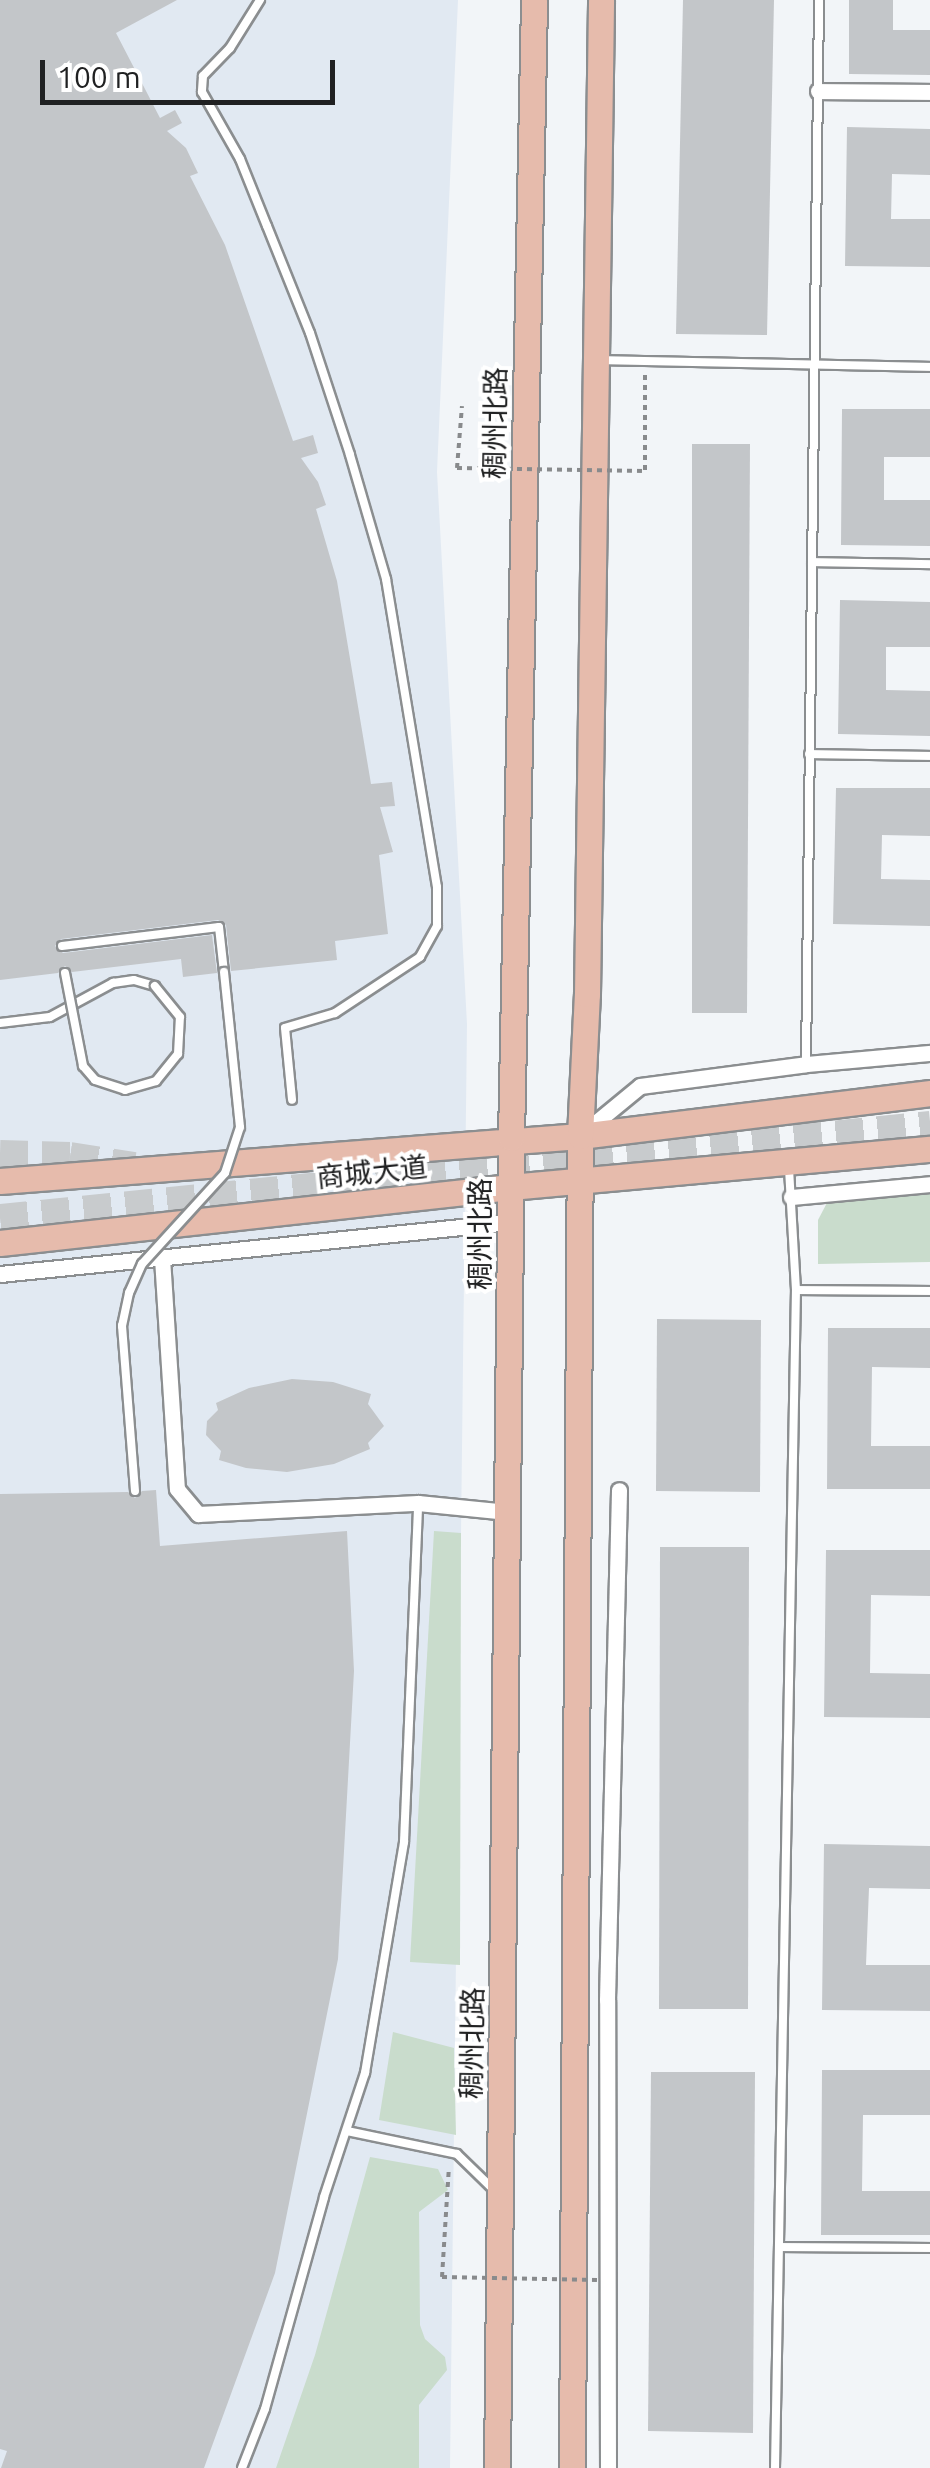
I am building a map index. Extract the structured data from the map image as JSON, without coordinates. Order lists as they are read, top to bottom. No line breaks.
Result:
{"streets":{"main road":["稠州北路","商城大道"]},"crossings":[["稠州北路","商城大道"]],"scale_bar":"100 m"}
